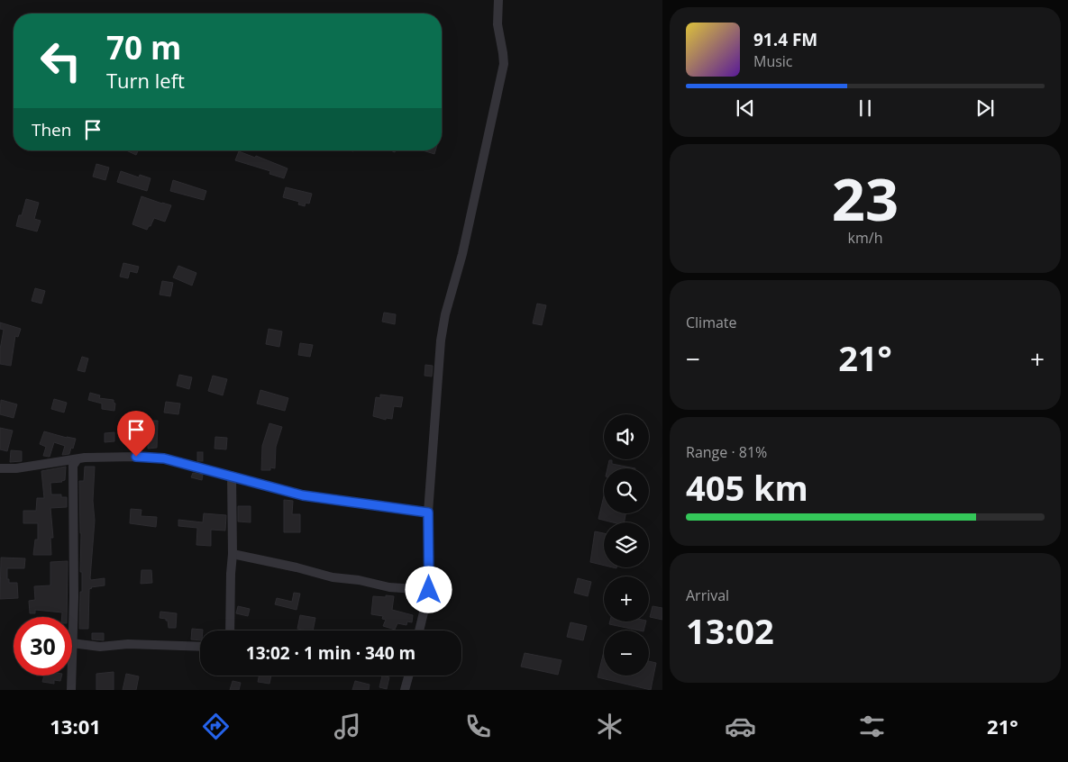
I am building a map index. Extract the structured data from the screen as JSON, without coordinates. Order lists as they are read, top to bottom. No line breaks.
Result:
{"page":{"turn":["70 m","Turn left"],"song":["91.4 FM","Music"],"then":"Then","tile":[["23","km/h"],"Climate",["Range · 81%","405 km"],["Arrival","13:02"]],"heat":["−","21°","+"],"map_buttons":["+","−"],"limit":"30","trip":"13:02 · 1 min · 340 m","tabs":["13:01","21°"]}}
